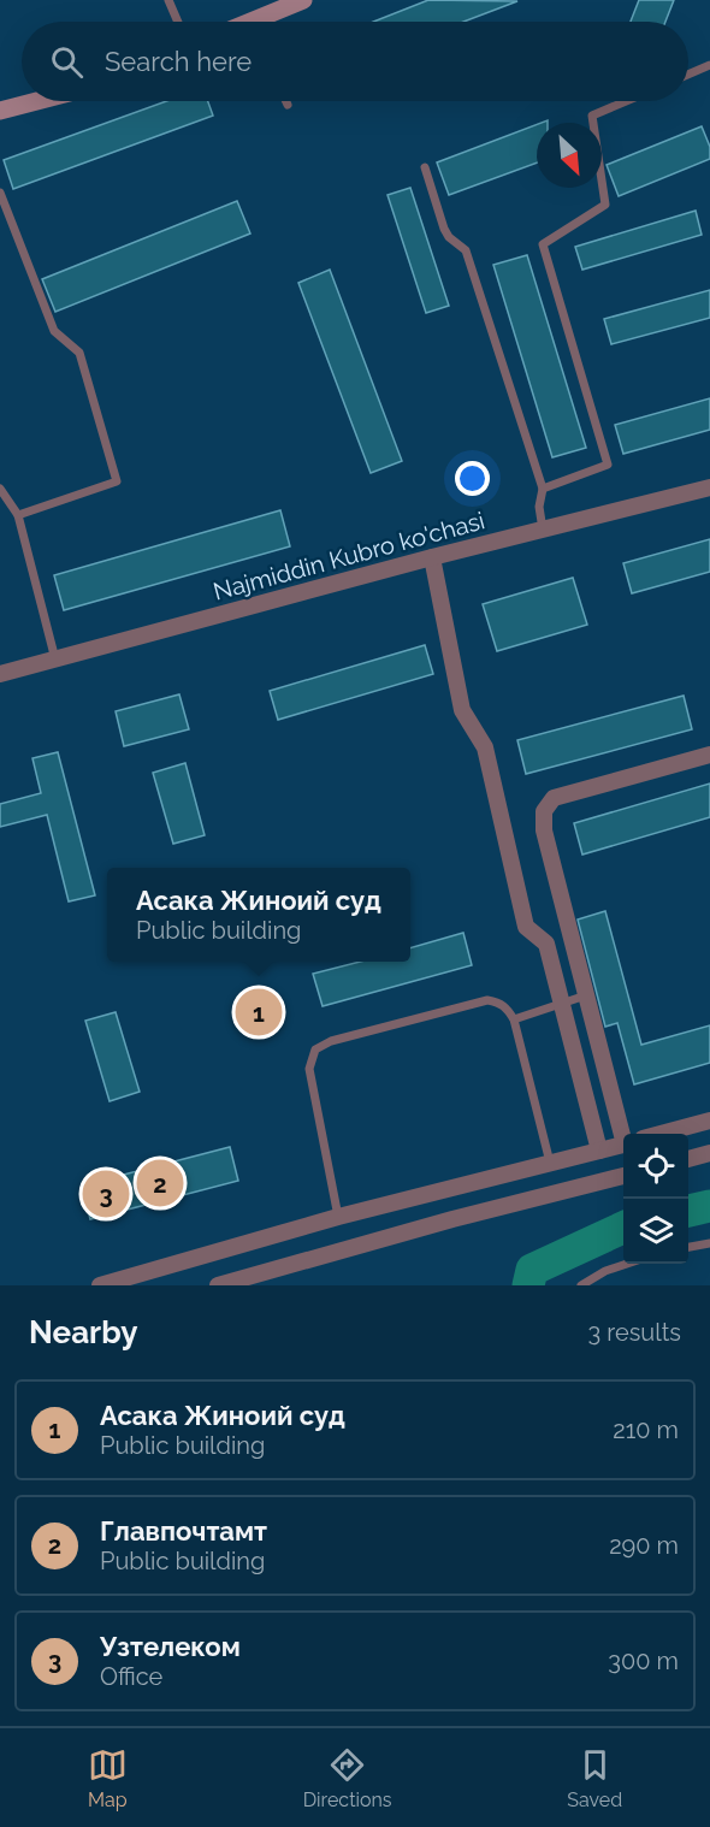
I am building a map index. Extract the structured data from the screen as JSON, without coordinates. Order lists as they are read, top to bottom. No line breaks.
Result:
{"streets":{"street":["Najmiddin Kubro ko'chasi"]},"north":"bottom right","page":{"search":"Search here","popup":["Асака Жиноий суд","Public building"],"pins":["1","2","3"],"heading":["Nearby","3 results"],"list":[{"mark":"1","name":"Асака Жиноий суд","note":"Public building","value":"210 m"},{"mark":"2","name":"Главпочтамт","note":"Public building","value":"290 m"},{"mark":"3","name":"Узтелеком","note":"Office","value":"300 m"}],"nav":["Map","Directions","Saved"]}}
